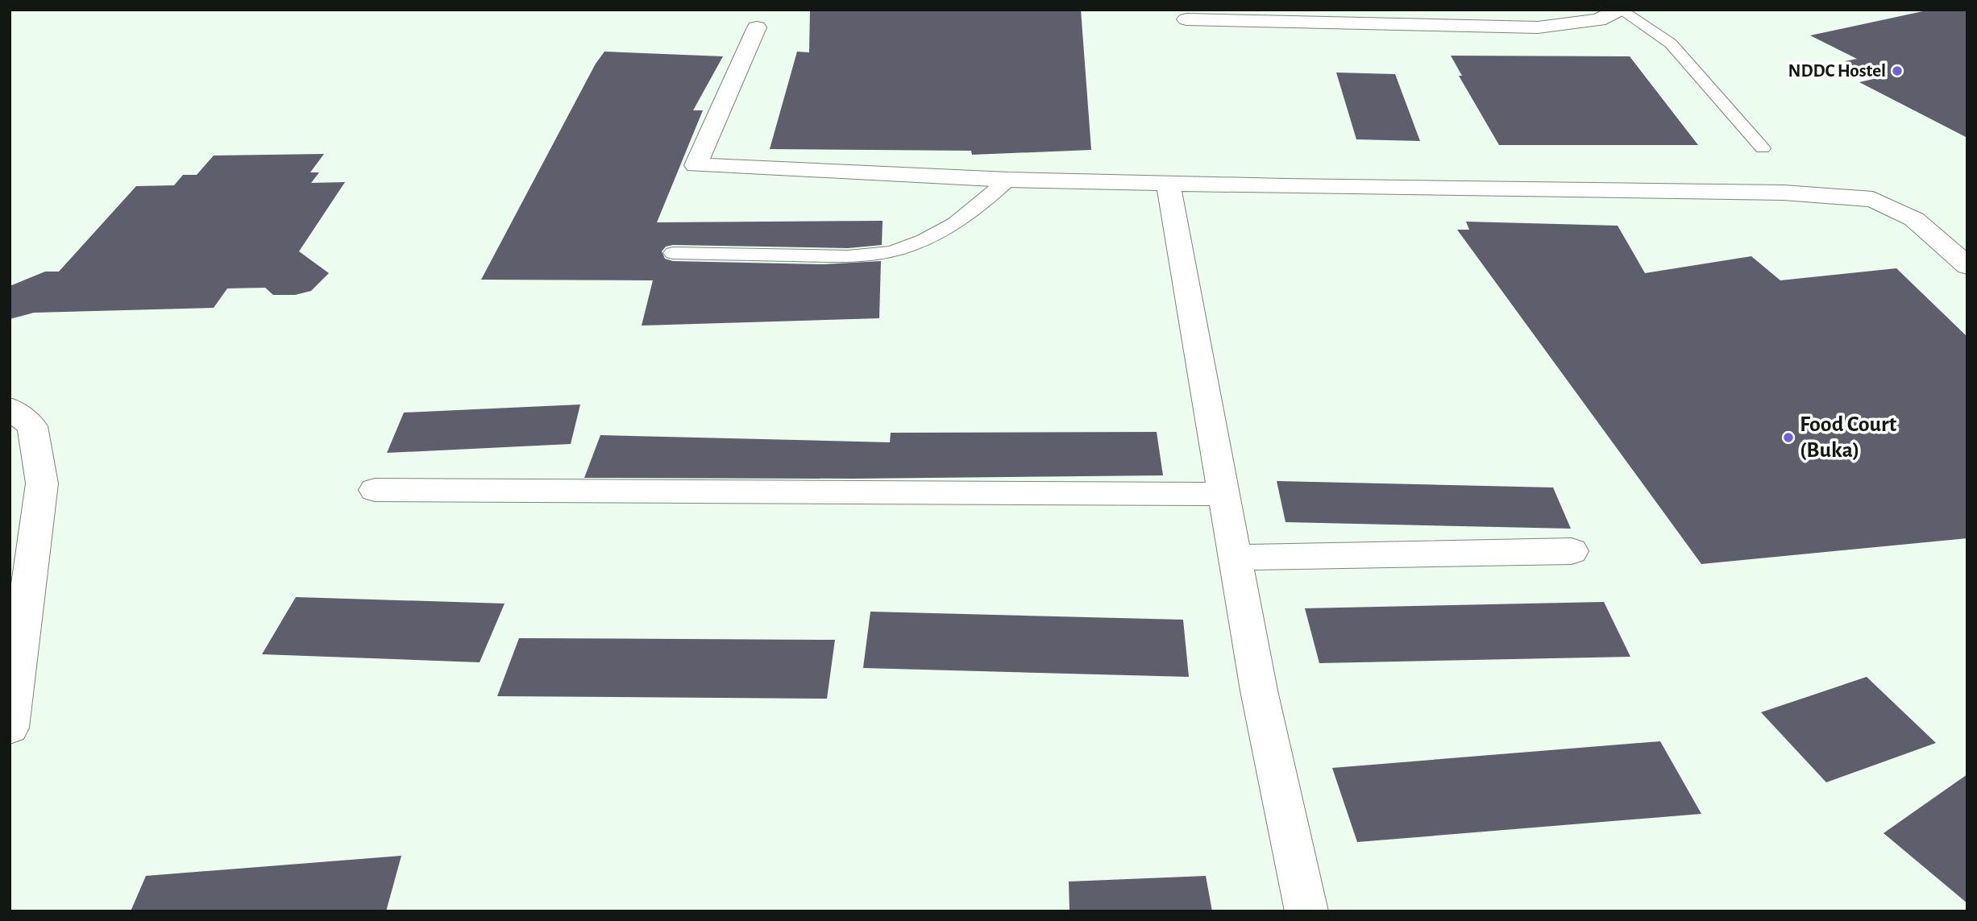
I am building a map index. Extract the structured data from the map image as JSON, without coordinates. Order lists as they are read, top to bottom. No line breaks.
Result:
{"places":["NDDC Hostel","Food Court (Buka)"]}
